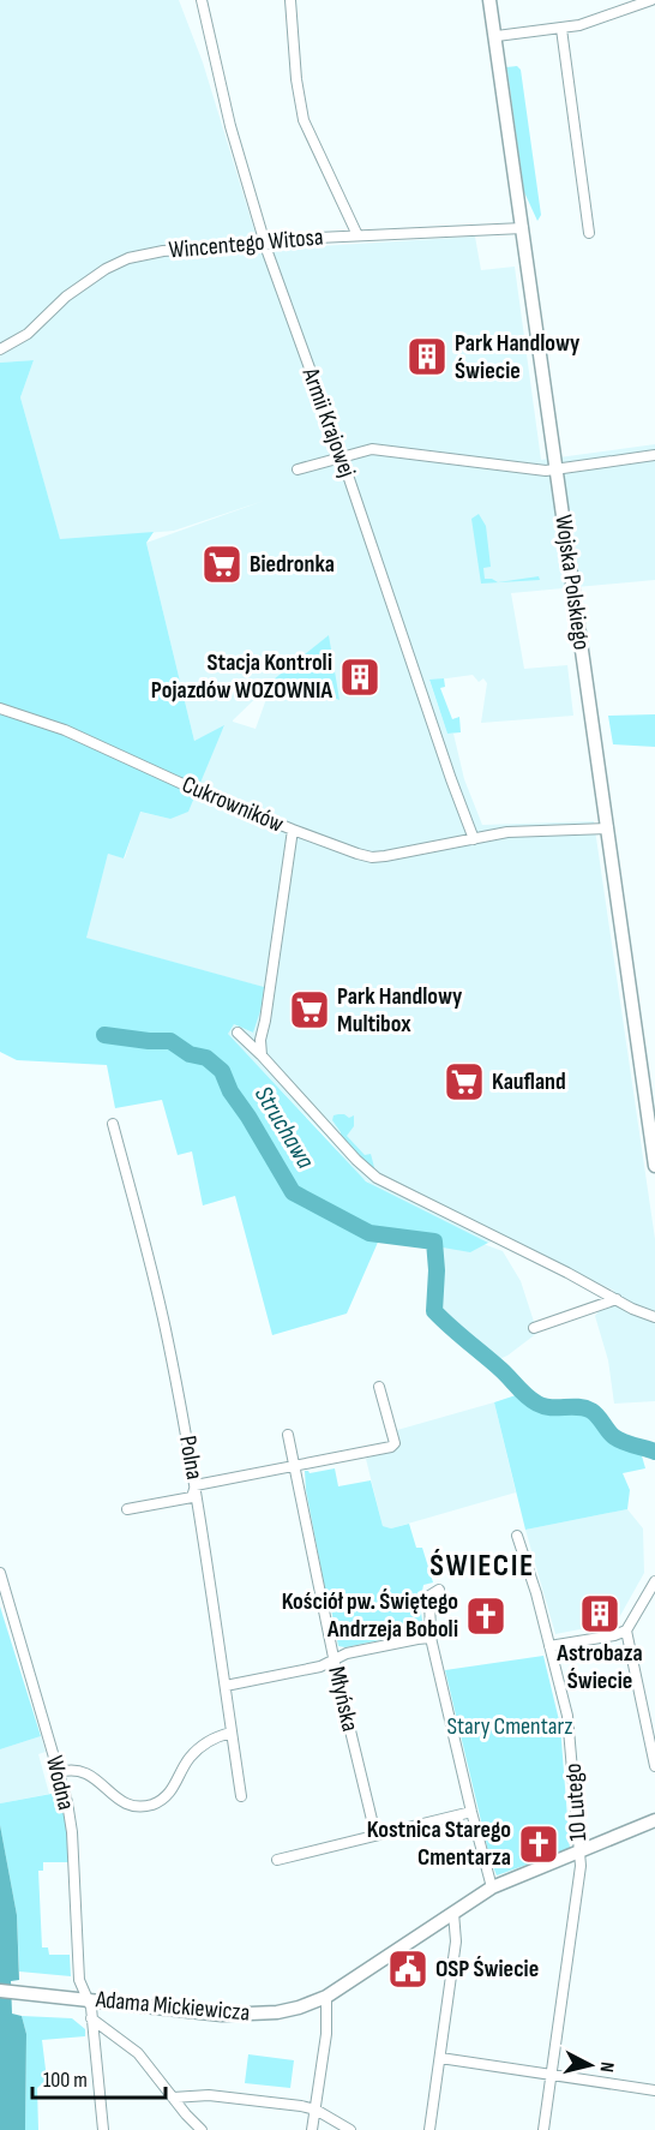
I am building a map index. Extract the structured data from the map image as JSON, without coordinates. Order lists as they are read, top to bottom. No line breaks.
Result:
{"streets":{"street":["Wincentego Witosa","Armii Krajowej","Wojska Polskiego","Cukrowników","Polna","Młyńska","Wodna","10 Lutego","Adama Mickiewicza"]},"crossings":[["Wincentego Witosa","Armii Krajowej"],["Wincentego Witosa","Wojska Polskiego"],["Armii Krajowej","Cukrowników"],["Wojska Polskiego","Cukrowników"],["Wodna","Adama Mickiewicza"],["10 Lutego","Adama Mickiewicza"]],"districts":["ŚWIECIE"],"water":["Struchawa"],"parks":["Stary Cmentarz"],"places":{"building":["Park Handlowy Świecie","Stacja Kontroli Pojazdów WOZOWNIA","Astrobaza Świecie"],"supermarket":["Biedronka","Park Handlowy Multibox","Kaufland"],"church":["Kościół pw. Świętego Andrzeja Boboli","Kostnica Starego Cmentarza"],"public building":["OSP Świecie"]},"scale_bar":"100 m","north":"right"}
